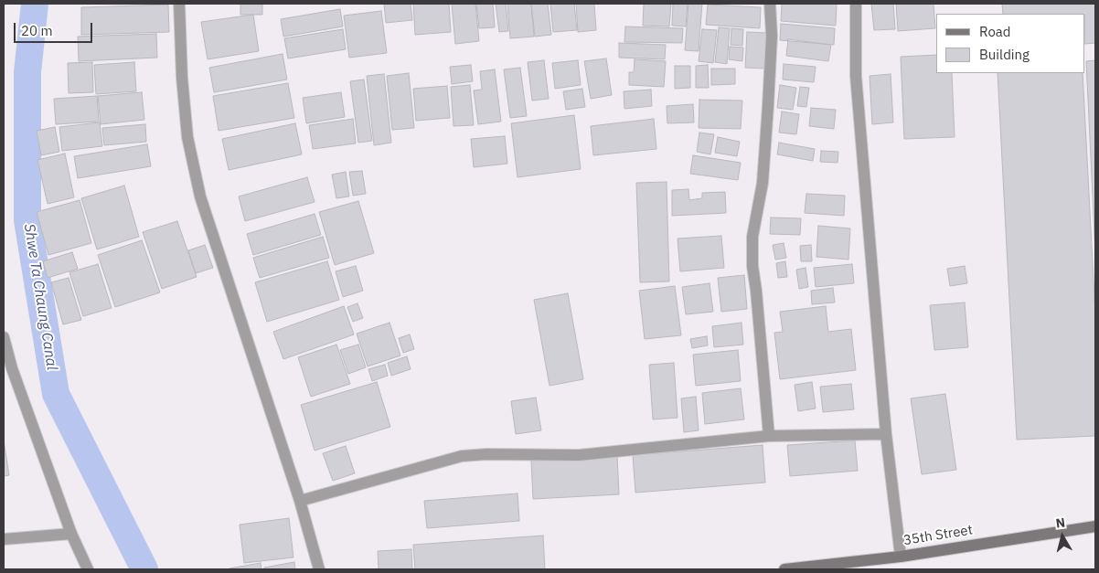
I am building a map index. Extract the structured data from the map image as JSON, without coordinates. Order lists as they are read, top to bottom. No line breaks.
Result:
{"streets":{"main road":["35th Street"]},"water":["Shwe Ta Chaung Canal"],"legend":["Road","Building"],"scale_bar":"20 m","north":"top"}
